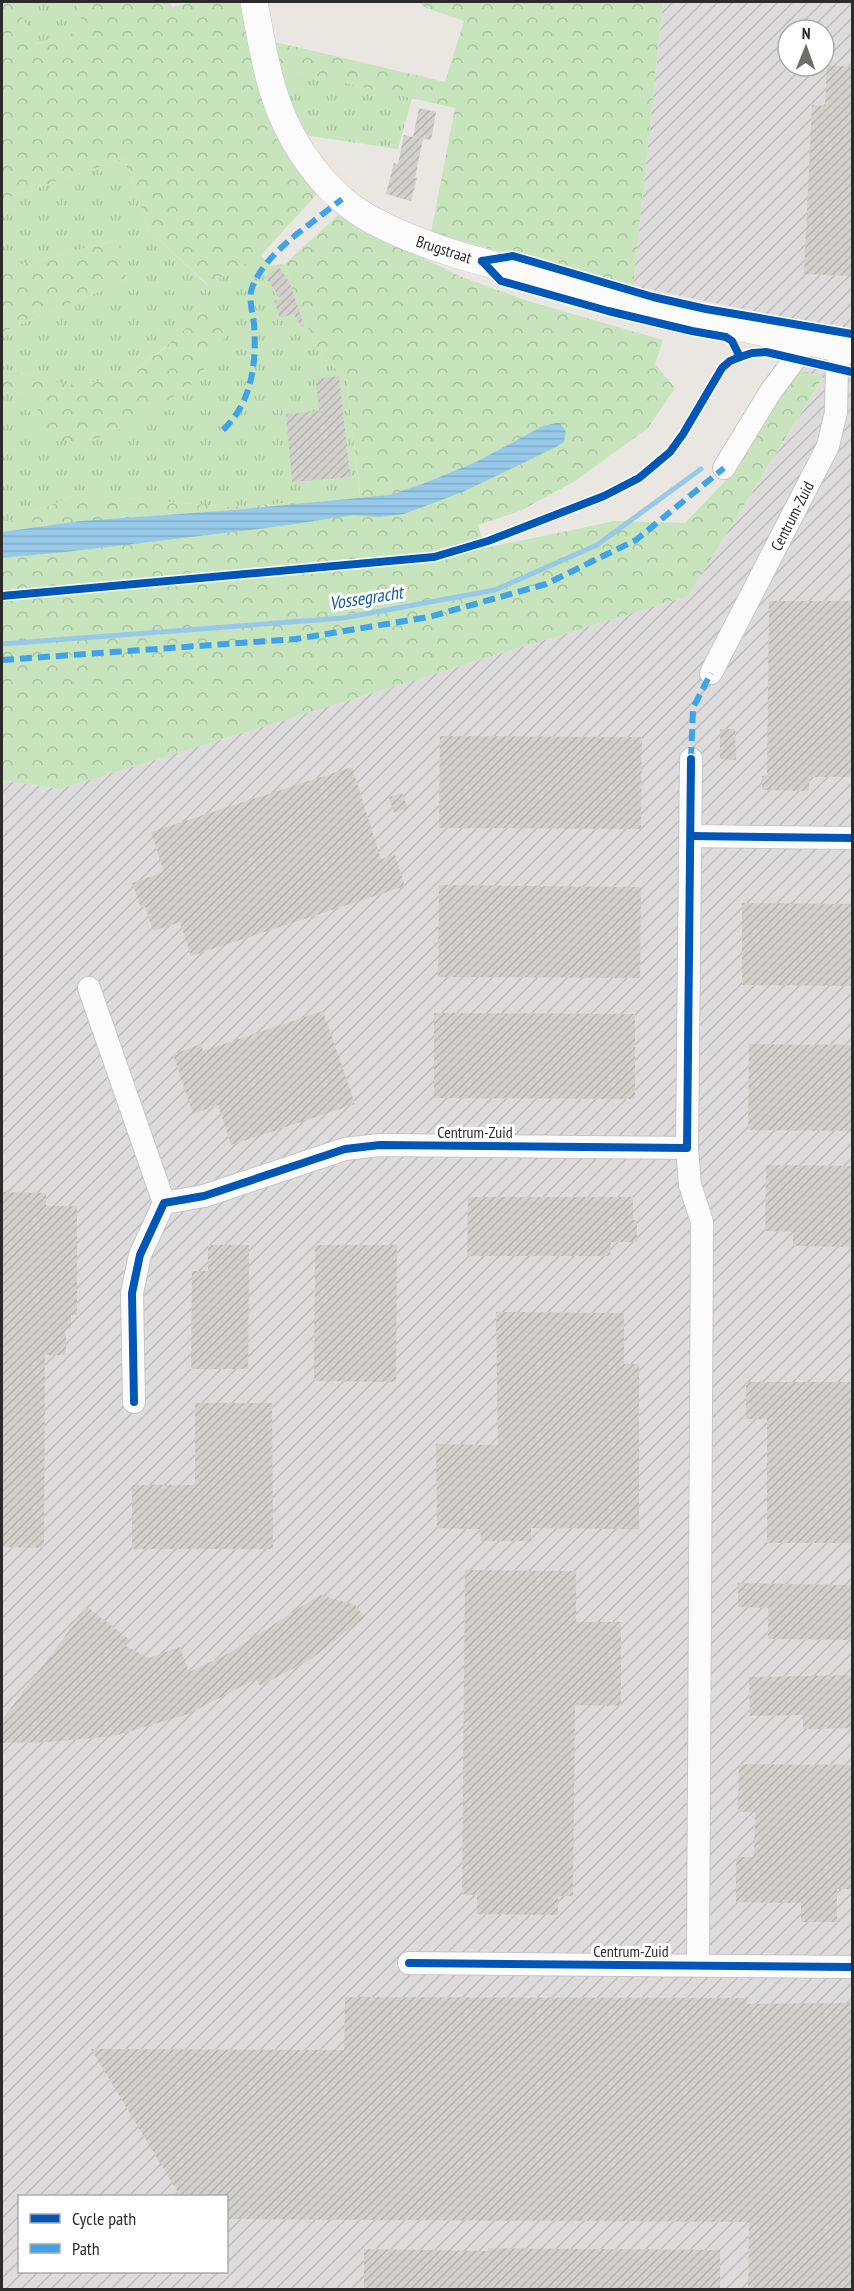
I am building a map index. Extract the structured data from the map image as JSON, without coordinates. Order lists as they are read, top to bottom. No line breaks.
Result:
{"streets":{"street":["Brugstraat","Centrum-Zuid"]},"crossings":[["Brugstraat","Centrum-Zuid"]],"water":["Vossegracht"],"legend":["Cycle path","Path"],"north":"top"}
